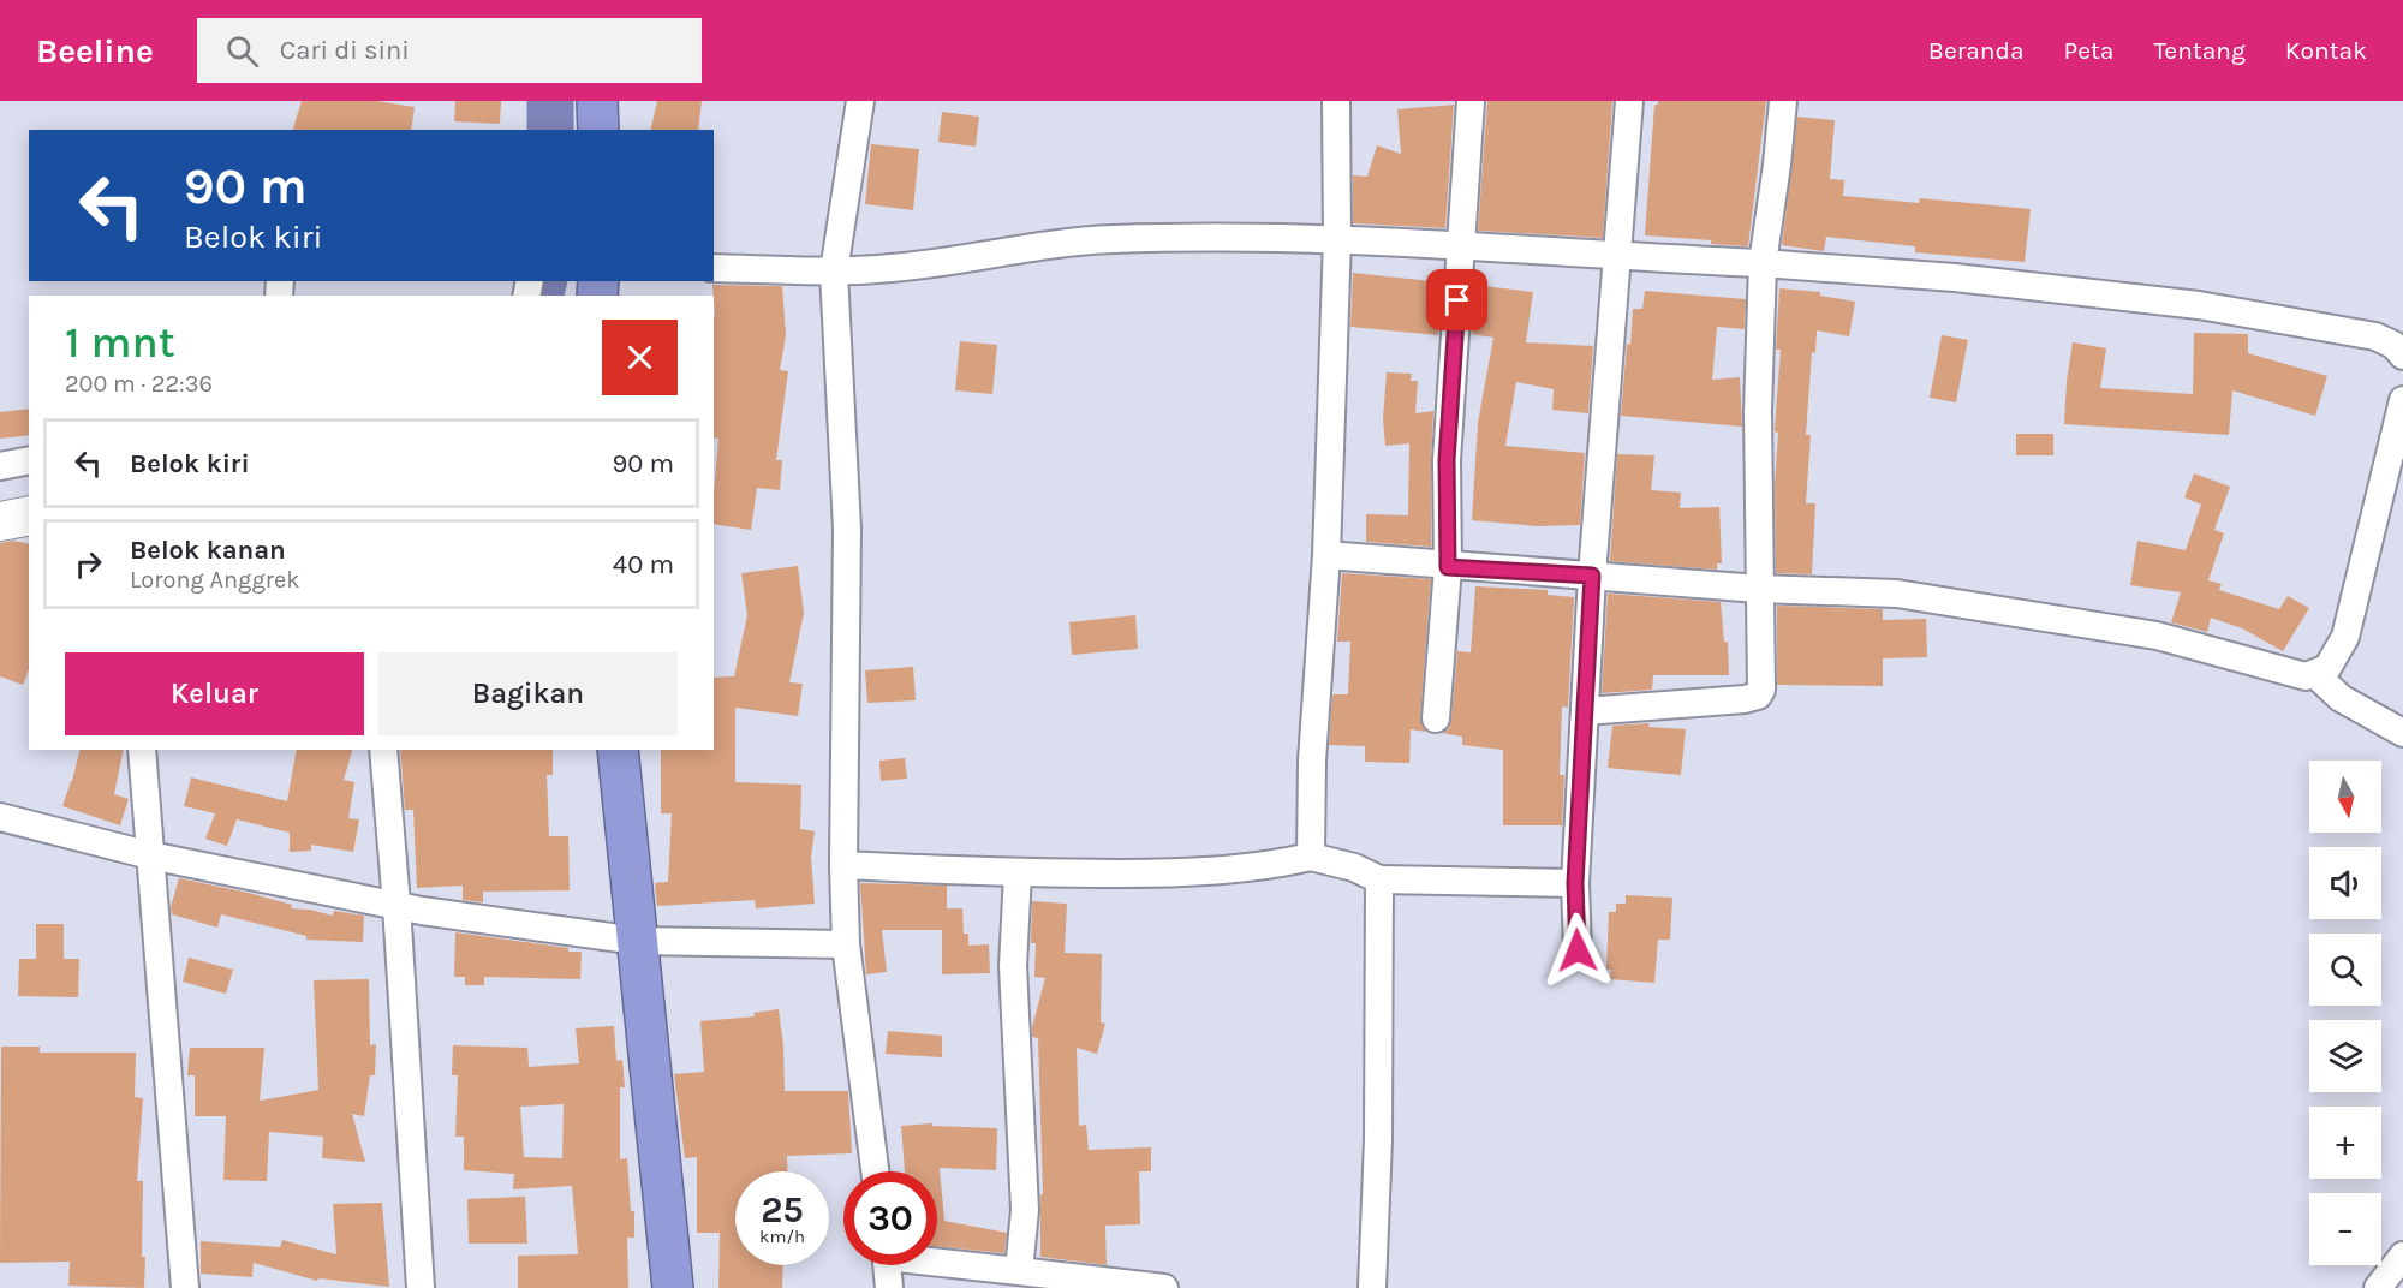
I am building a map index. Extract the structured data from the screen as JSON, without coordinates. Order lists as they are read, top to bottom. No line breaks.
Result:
{"north":"bottom","page":{"header":"Beeline","search":"Cari di sini","nav":["Beranda","Peta","Tentang","Kontak"],"turn":["90 m","Belok kiri"],"heading":["1 mnt","200 m · 22:36"],"list":[{"name":"Belok kiri","value":"90 m"},{"name":"Belok kanan","note":"Lorong Anggrek","value":"40 m"}],"buttons":["Keluar","Bagikan"],"map_buttons":["+","−"],"speed":"25 km/h","limit":"30"}}
